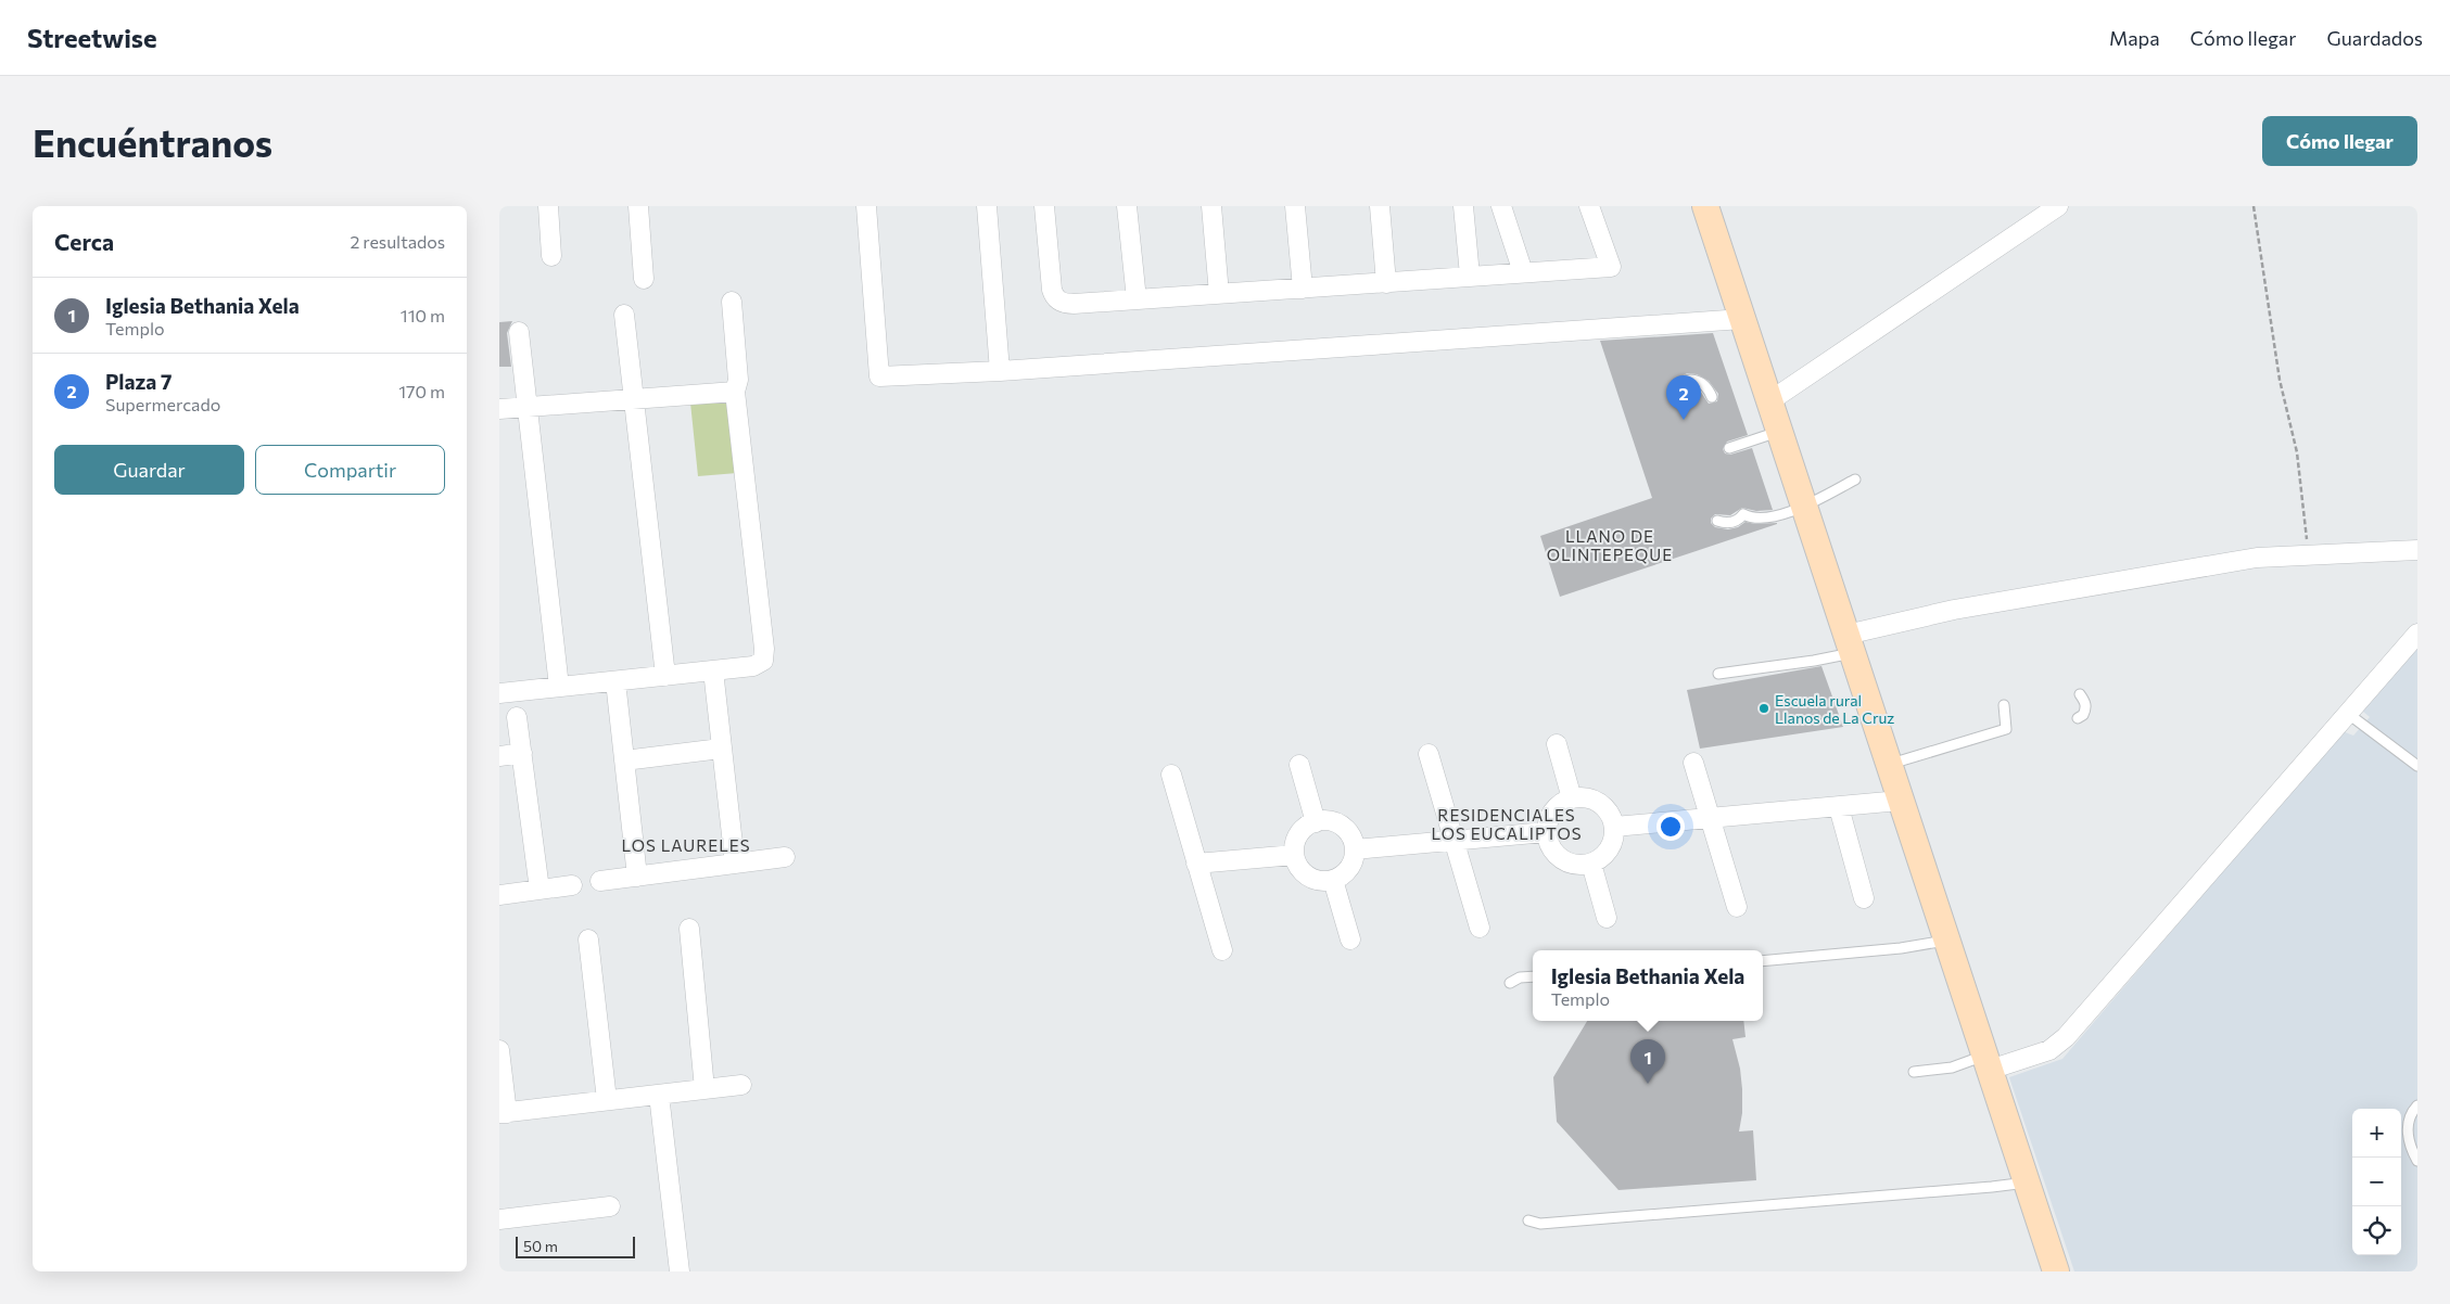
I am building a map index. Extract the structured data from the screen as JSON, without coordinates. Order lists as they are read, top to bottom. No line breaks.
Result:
{"districts":["LLANO DE OLINTEPEQUE","RESIDENCIALES LOS EUCALIPTOS","LOS LAURELES"],"places":["Escuela rural Llanos de La Cruz"],"scale_bar":"50 m","page":{"header":"Streetwise","nav":["Mapa","Cómo llegar","Guardados"],"buttons":["Cómo llegar",["Guardar","Compartir"]],"title":"Encuéntranos","heading":["Cerca","2 resultados"],"list":[{"mark":"1","name":"Iglesia Bethania Xela","note":"Templo","value":"110 m"},{"mark":"2","name":"Plaza 7","note":"Supermercado","value":"170 m"}],"pins":["2","1"],"popup":["Iglesia Bethania Xela","Templo"],"map_buttons":["+","−"],"scale":"50 m"}}
